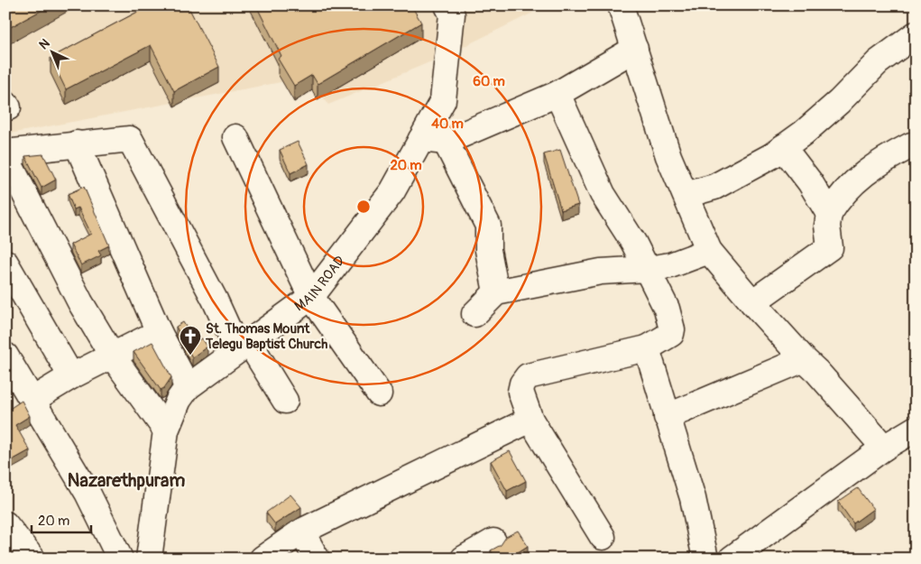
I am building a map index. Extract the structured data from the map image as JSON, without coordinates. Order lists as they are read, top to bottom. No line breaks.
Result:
{"streets":{"street":["MAIN ROAD"]},"districts":["Nazarethpuram"],"places":{"church":["St. Thomas Mount Telegu Baptist Church"]},"scale_bar":"20 m","north":"top left","rings":["60 m","40 m","20 m"]}
